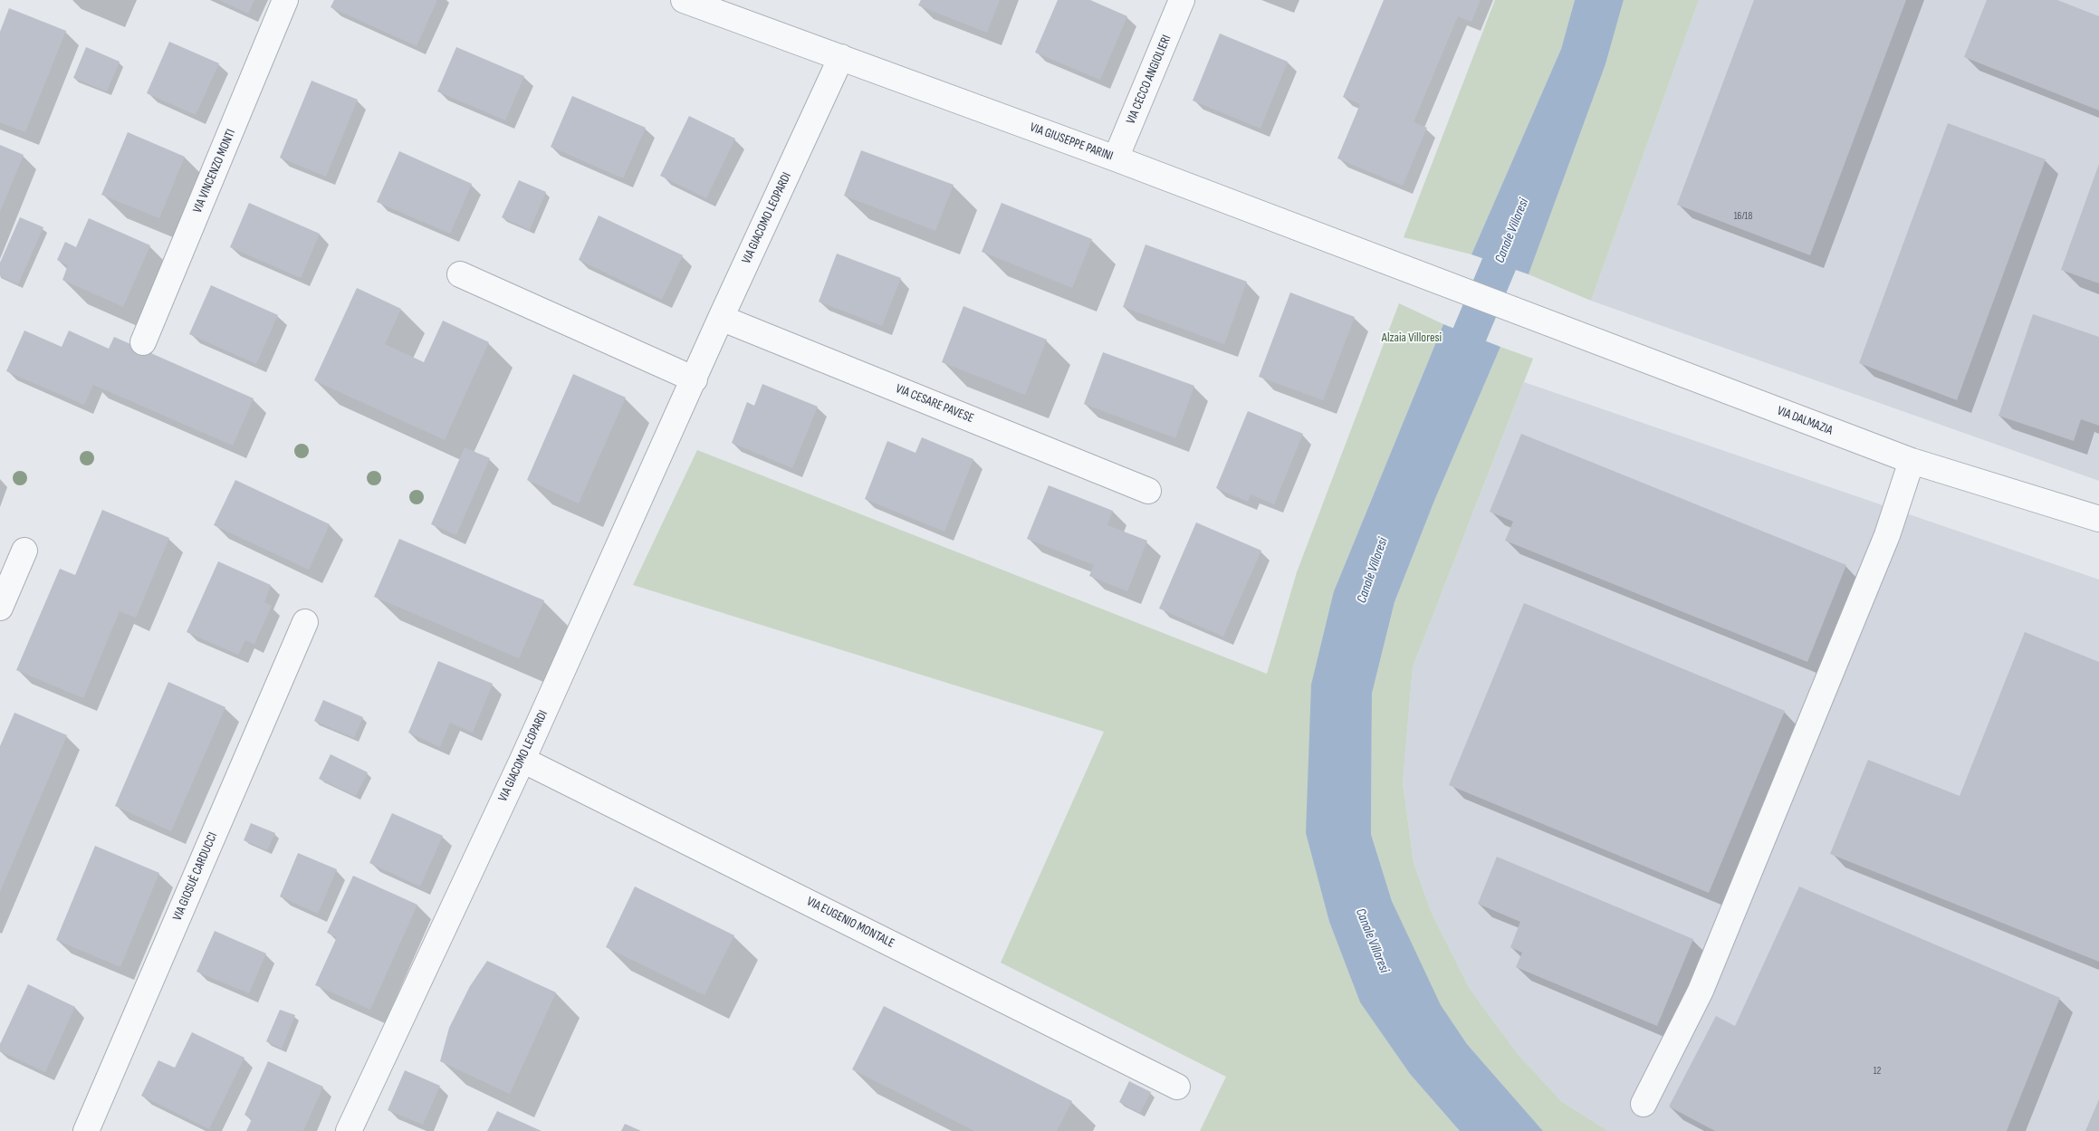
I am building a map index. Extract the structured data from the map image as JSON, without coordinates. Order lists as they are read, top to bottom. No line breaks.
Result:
{"streets":{"street":["VIA CECCO ANGIOLIERI","VIA GIUSEPPE PARINI","VIA VINCENZO MONTI","VIA GIACOMO LEOPARDI","VIA CESARE PAVESE","VIA DALMAZIA","VIA GIOSUÈ CARDUCCI","VIA EUGENIO MONTALE"]},"crossings":[["VIA CECCO ANGIOLIERI","VIA GIUSEPPE PARINI"],["VIA GIUSEPPE PARINI","VIA GIACOMO LEOPARDI"],["VIA GIUSEPPE PARINI","VIA DALMAZIA"],["VIA GIACOMO LEOPARDI","VIA CESARE PAVESE"],["VIA GIACOMO LEOPARDI","VIA EUGENIO MONTALE"]],"water":["Canale Villoresi"],"parks":["Alzaia Villoresi"],"house_numbers":["16/18","12"]}
